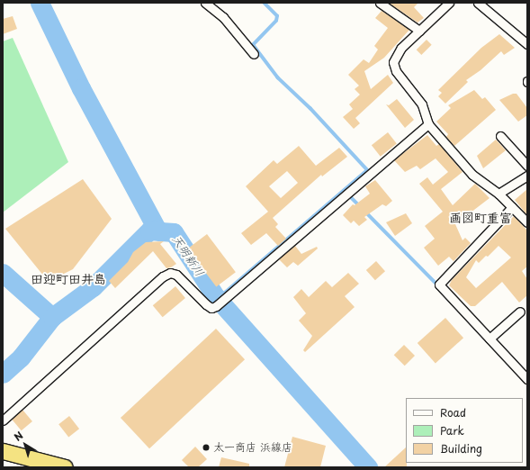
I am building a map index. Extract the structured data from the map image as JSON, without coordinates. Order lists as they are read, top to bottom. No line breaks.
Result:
{"districts":["画図町重富","田迎町田井島"],"water":["天明新川"],"places":["太一商店 浜線店"],"legend":["Road","Park","Building"],"north":"top left"}
